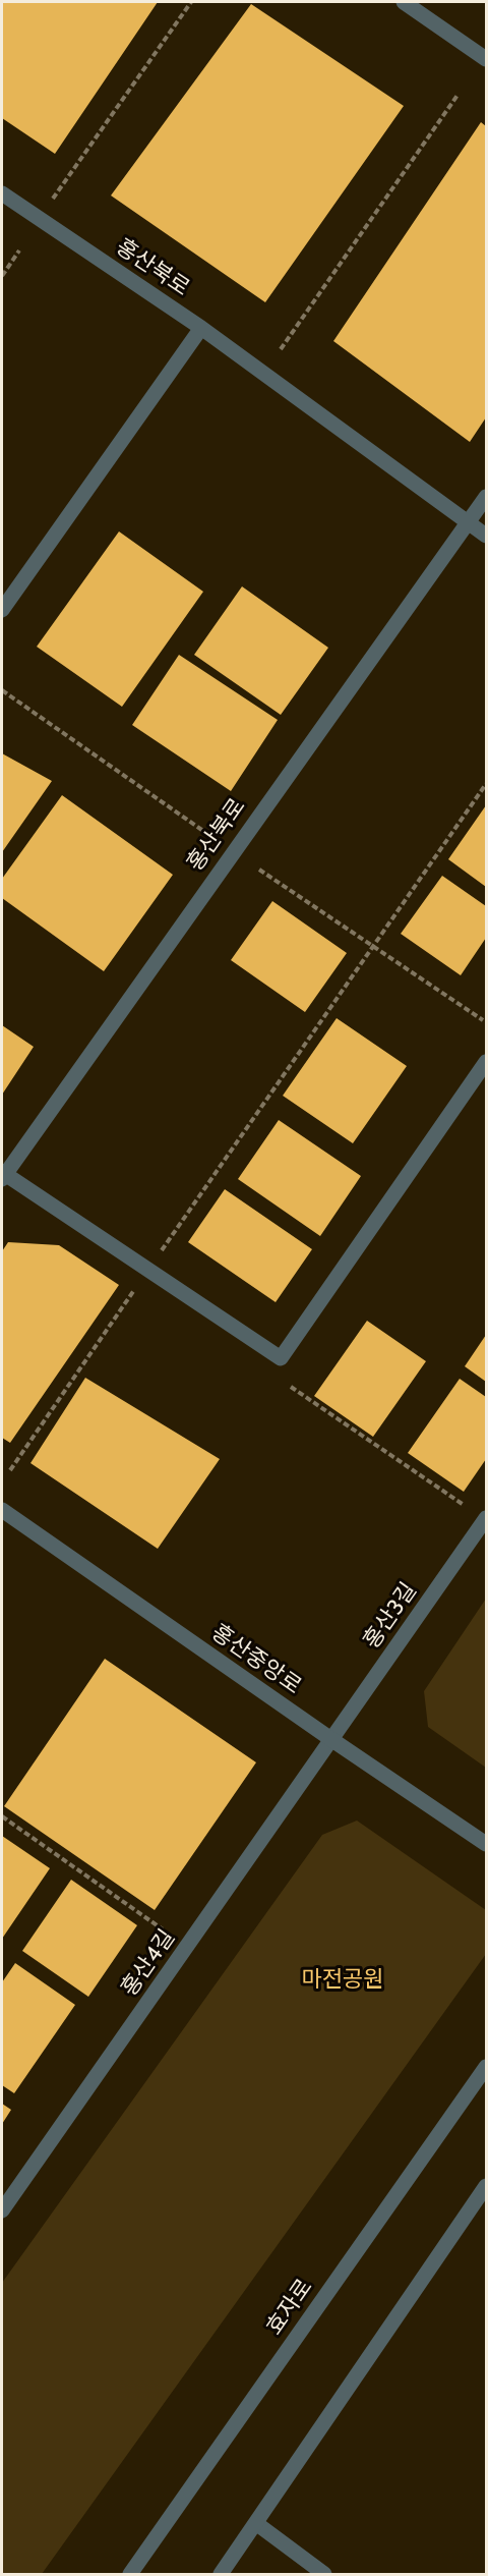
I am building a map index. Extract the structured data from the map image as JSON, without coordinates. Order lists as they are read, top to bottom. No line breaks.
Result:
{"streets":{"street":["홍산북로","홍산3길","홍산중앙로","홍산4길","효자로"]},"crossings":[["홍산3길","홍산중앙로"],["홍산3길","홍산4길"],["홍산중앙로","홍산4길"]],"parks":["마전공원"]}
